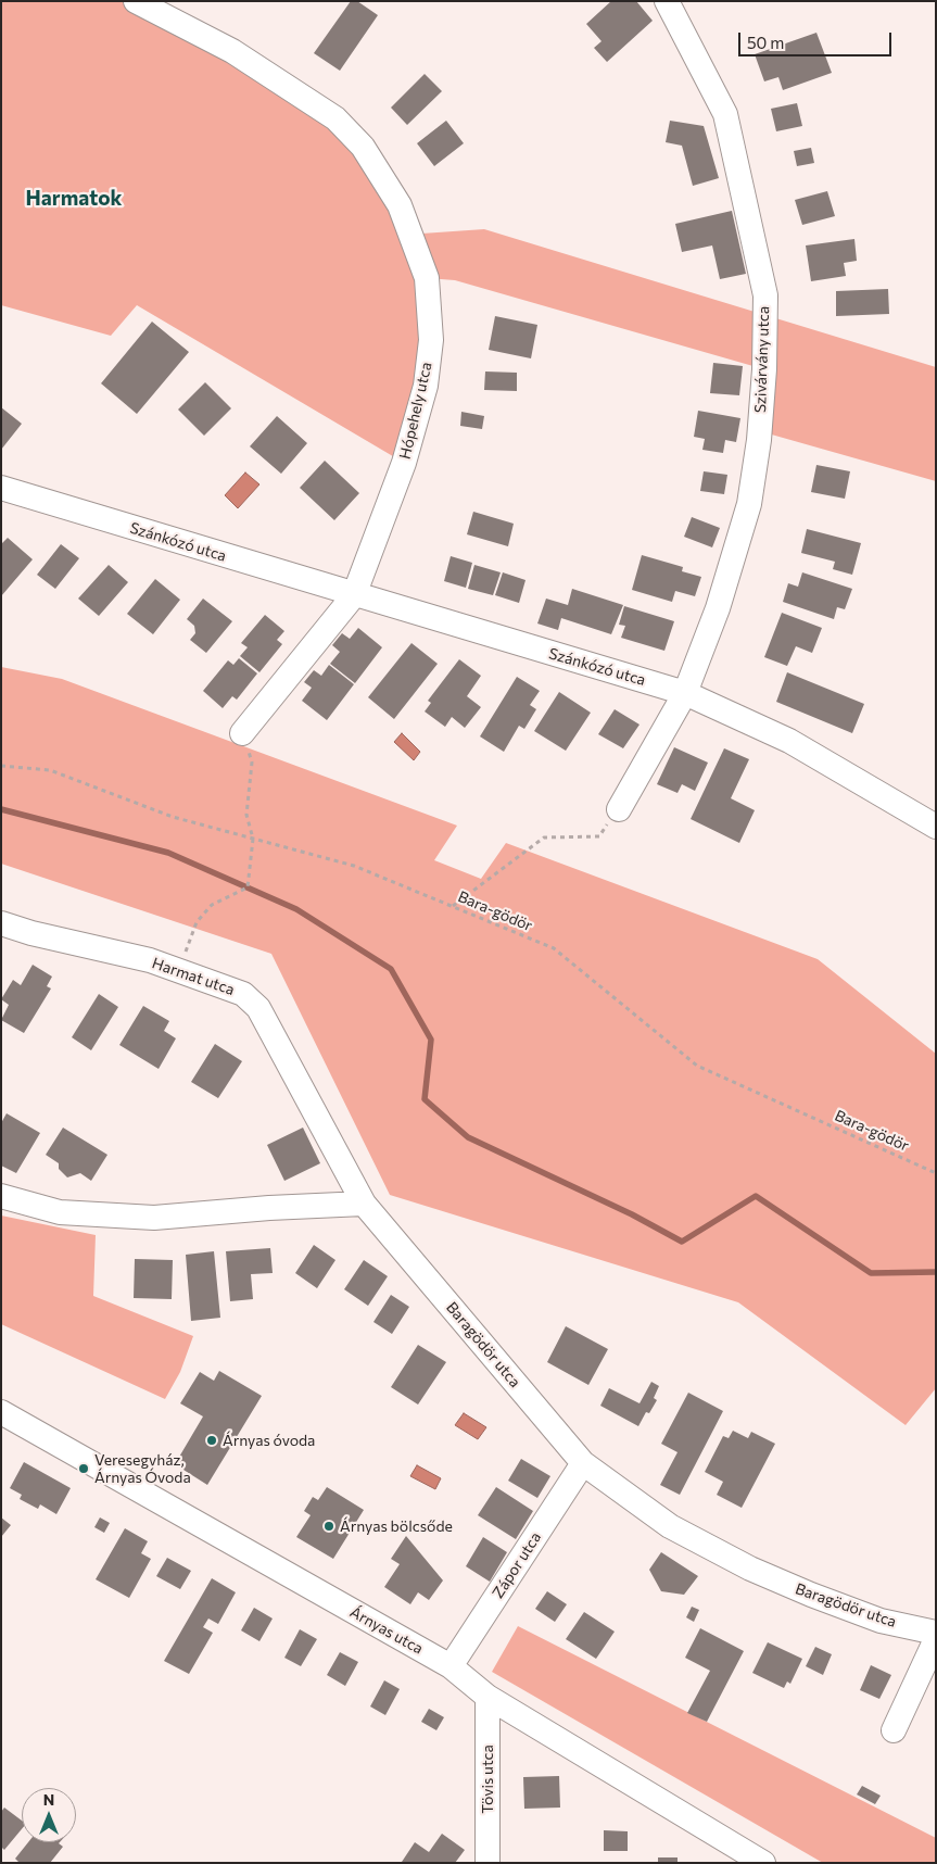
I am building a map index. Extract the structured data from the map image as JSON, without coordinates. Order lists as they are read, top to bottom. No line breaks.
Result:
{"streets":{"street":["Szivárvány utca","Hópehely utca","Szánkózó utca","Harmat utca","Baragödör utca","Zápor utca","Árnyas utca","Tövis utca"],"path":["Bara-gödör"]},"crossings":[["Szivárvány utca","Szánkózó utca"],["Hópehely utca","Szánkózó utca"],["Harmat utca","Baragödör utca"],["Baragödör utca","Zápor utca"],["Zápor utca","Árnyas utca"],["Árnyas utca","Tövis utca"]],"districts":["Harmatok"],"places":["Árnyas óvoda","Veresegyház, Árnyas Óvoda","Árnyas bölcsőde"],"scale_bar":"50 m","north":"top"}
